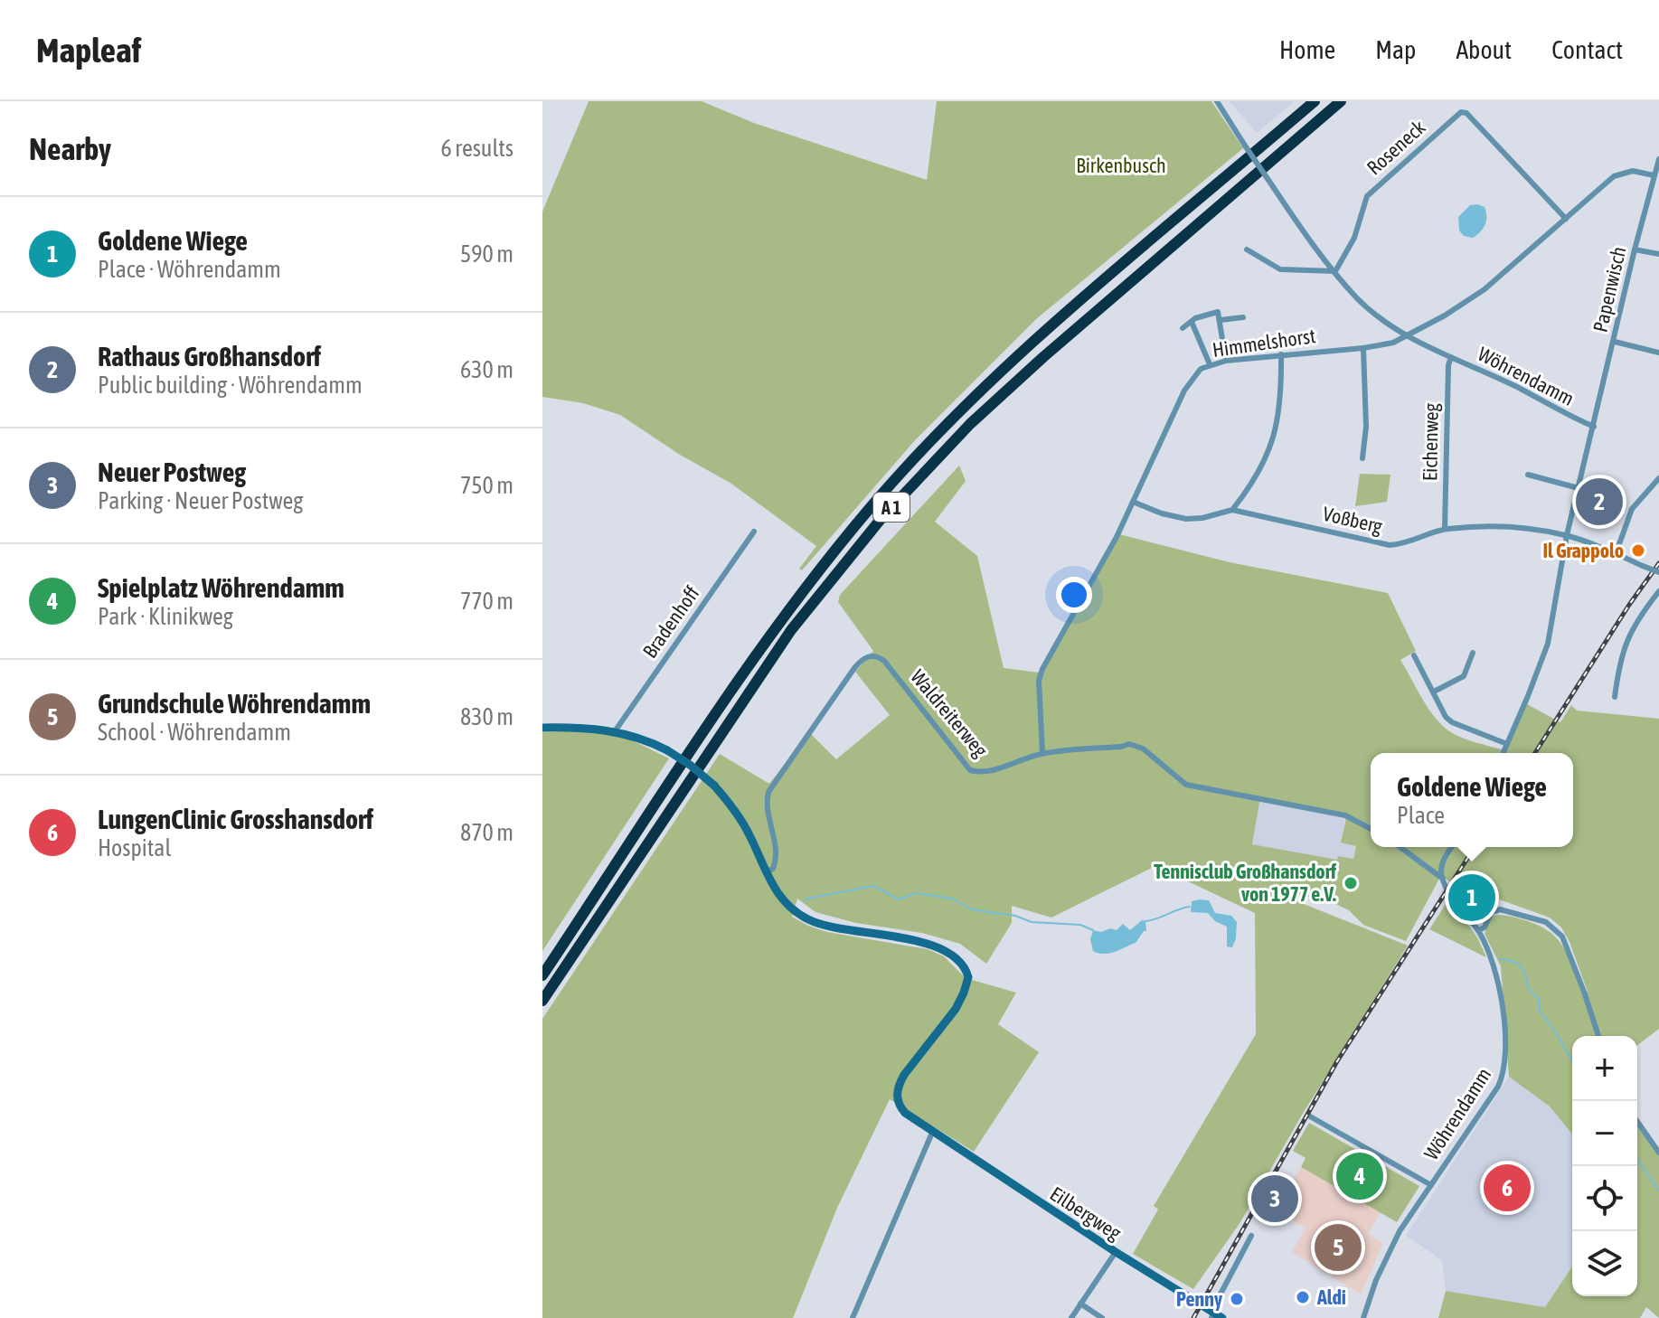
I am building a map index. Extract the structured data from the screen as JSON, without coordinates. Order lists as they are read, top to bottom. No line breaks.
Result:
{"streets":{"highway":["A 1"],"main road":["Eilbergweg"],"street":["Roseneck","Papenwisch","Himmelshorst","Wöhrendamm","Eichenweg","Voßberg","Bradenhoff","Waldreiterweg"]},"crossings":[["Roseneck","Himmelshorst"],["Roseneck","Wöhrendamm"],["Papenwisch","Himmelshorst"],["Papenwisch","Wöhrendamm"],["Himmelshorst","Wöhrendamm"],["Himmelshorst","Voßberg"],["Himmelshorst","Waldreiterweg"],["Wöhrendamm","Eichenweg"],["Eichenweg","Voßberg"],["Waldreiterweg","Eilbergweg"]],"parks":["Birkenbusch"],"places":["Il Grappolo","Tennisclub Großhansdorf von 1977 e.V.","Aldi","Penny"],"page":{"header":"Mapleaf","nav":["Home","Map","About","Contact"],"heading":["Nearby","6 results"],"list":[{"mark":"1","name":"Goldene Wiege","note":"Place · Wöhrendamm","value":"590 m"},{"mark":"2","name":"Rathaus Großhansdorf","note":"Public building · Wöhrendamm","value":"630 m"},{"mark":"3","name":"Neuer Postweg","note":"Parking · Neuer Postweg","value":"750 m"},{"mark":"4","name":"Spielplatz Wöhrendamm","note":"Park · Klinikweg","value":"770 m"},{"mark":"5","name":"Grundschule Wöhrendamm","note":"School · Wöhrendamm","value":"830 m"},{"mark":"6","name":"LungenClinic Grosshansdorf","note":"Hospital","value":"870 m"}],"pins":["2","1","4","6","3","5"],"popup":["Goldene Wiege","Place"],"map_buttons":["+","−"]}}
